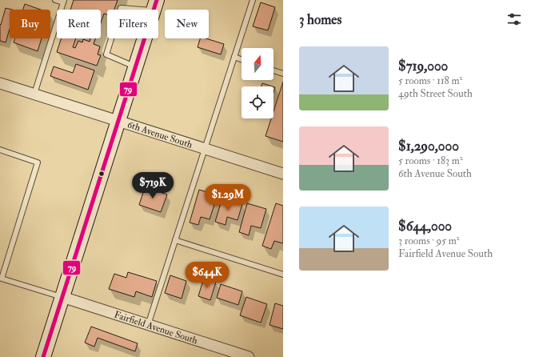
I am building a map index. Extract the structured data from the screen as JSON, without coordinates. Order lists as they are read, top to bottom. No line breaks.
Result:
{"streets":{"street":["6th Avenue South","Fairfield Avenue South"]},"lines":["transit line 79"],"north":"top","page":{"heading":"3 homes","chip":["Buy","Rent","Filters","New"],"list":[{"name":"$719,000","note":"5 rooms · 118 m² · 49th Street South"},{"name":"$1,290,000","note":"5 rooms · 183 m² · 6th Avenue South"},{"name":"$644,000","note":"3 rooms · 95 m² · Fairfield Avenue South"}],"price":["$719K","$1.29M","$644K"]}}
